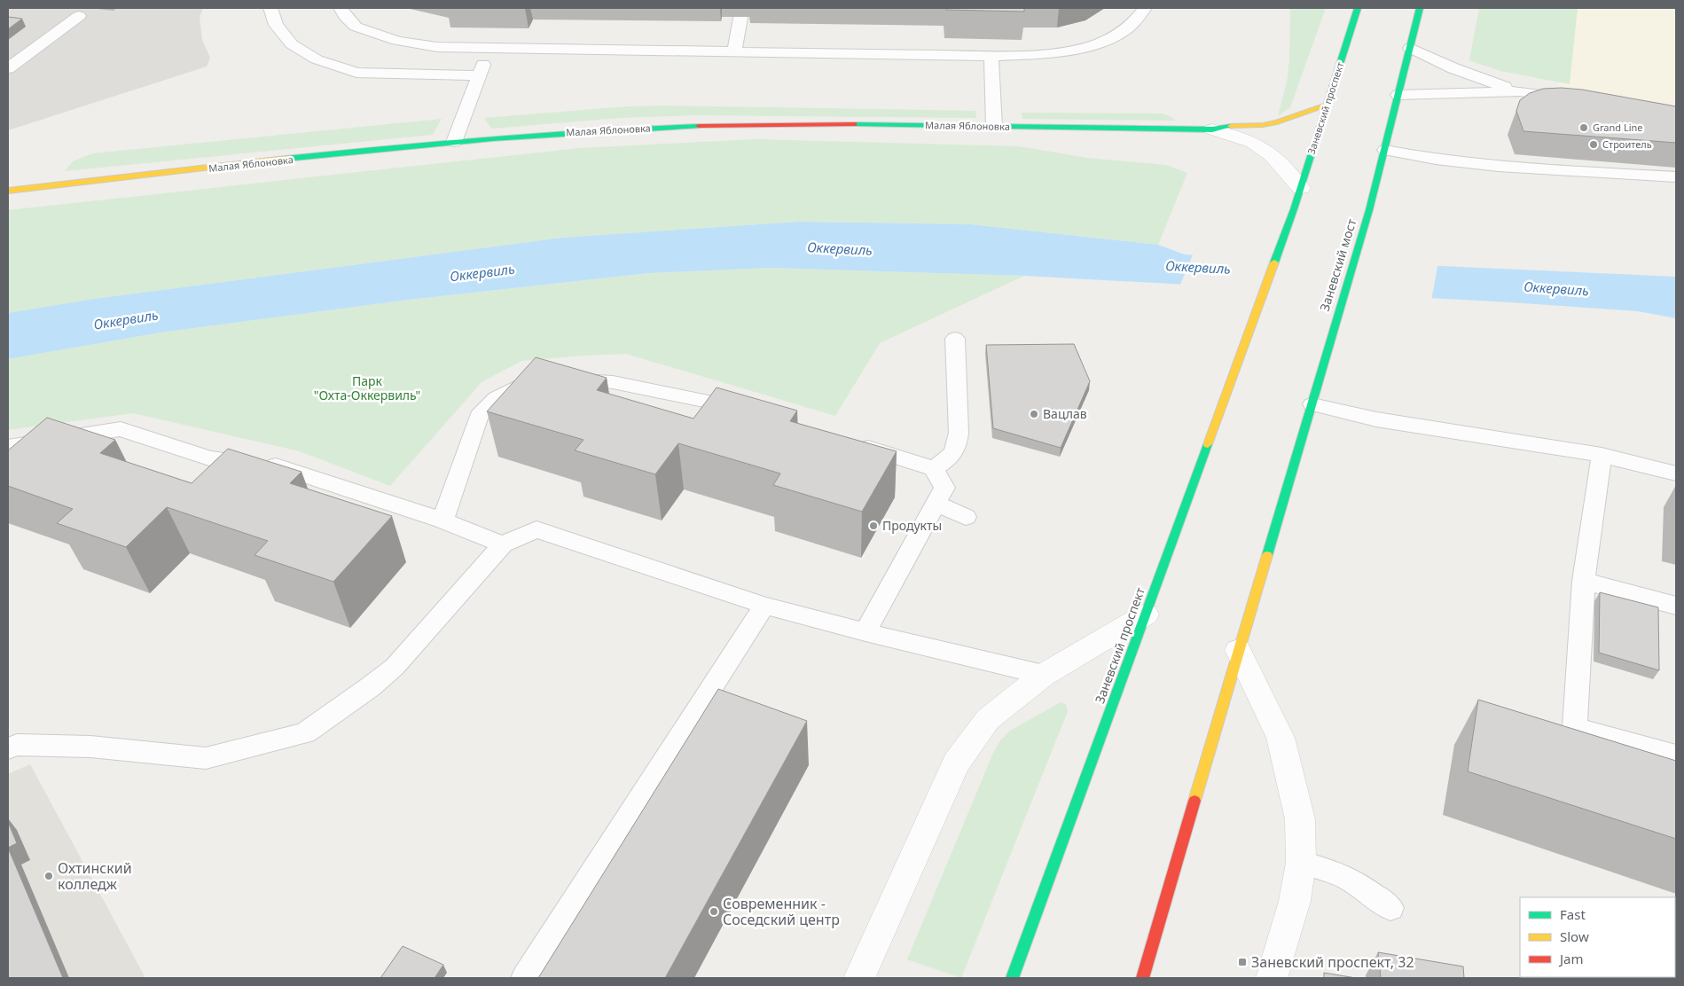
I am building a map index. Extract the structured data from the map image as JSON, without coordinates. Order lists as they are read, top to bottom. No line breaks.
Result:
{"streets":{"main road":["Заневский проспект","Малая Яблоновка","Заневский мост"]},"crossings":[["Заневский проспект","Малая Яблоновка"]],"water":["Оккервиль"],"parks":["Парк \"Охта-Оккервиль\""],"places":{"other":["Grand Line","Строитель","Вацлав","Продукты","Охтинский колледж","Современник - Соседский центр"],"transit":["Заневский проспект, 32"]},"legend":["Fast","Slow","Jam"]}
